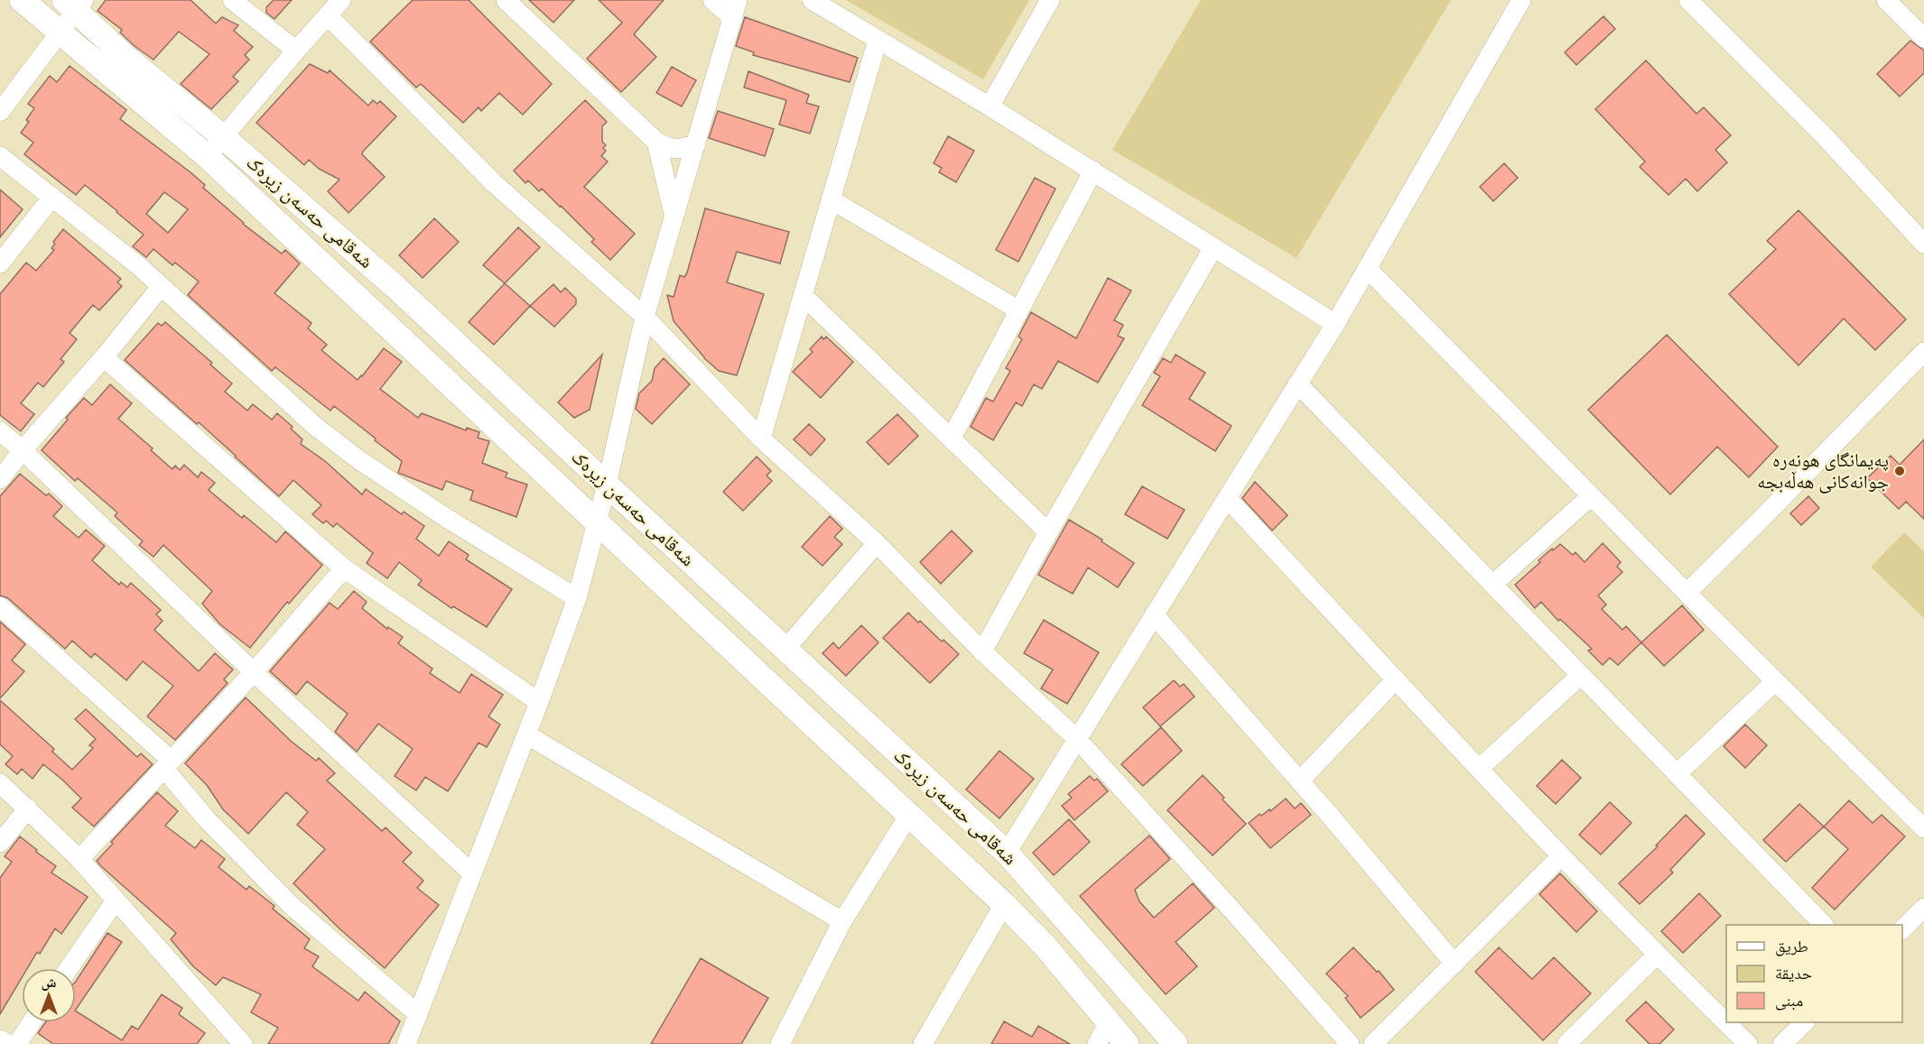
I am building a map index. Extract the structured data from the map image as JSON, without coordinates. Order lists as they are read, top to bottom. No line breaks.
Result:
{"streets":{"main road":["شەقامی حەسەن زیرەک"]},"places":["پەیمانگای هونەرە جوانەکانی هەڵەبجە"],"legend":["طريق","حديقة","مبنى"],"north":"top"}
